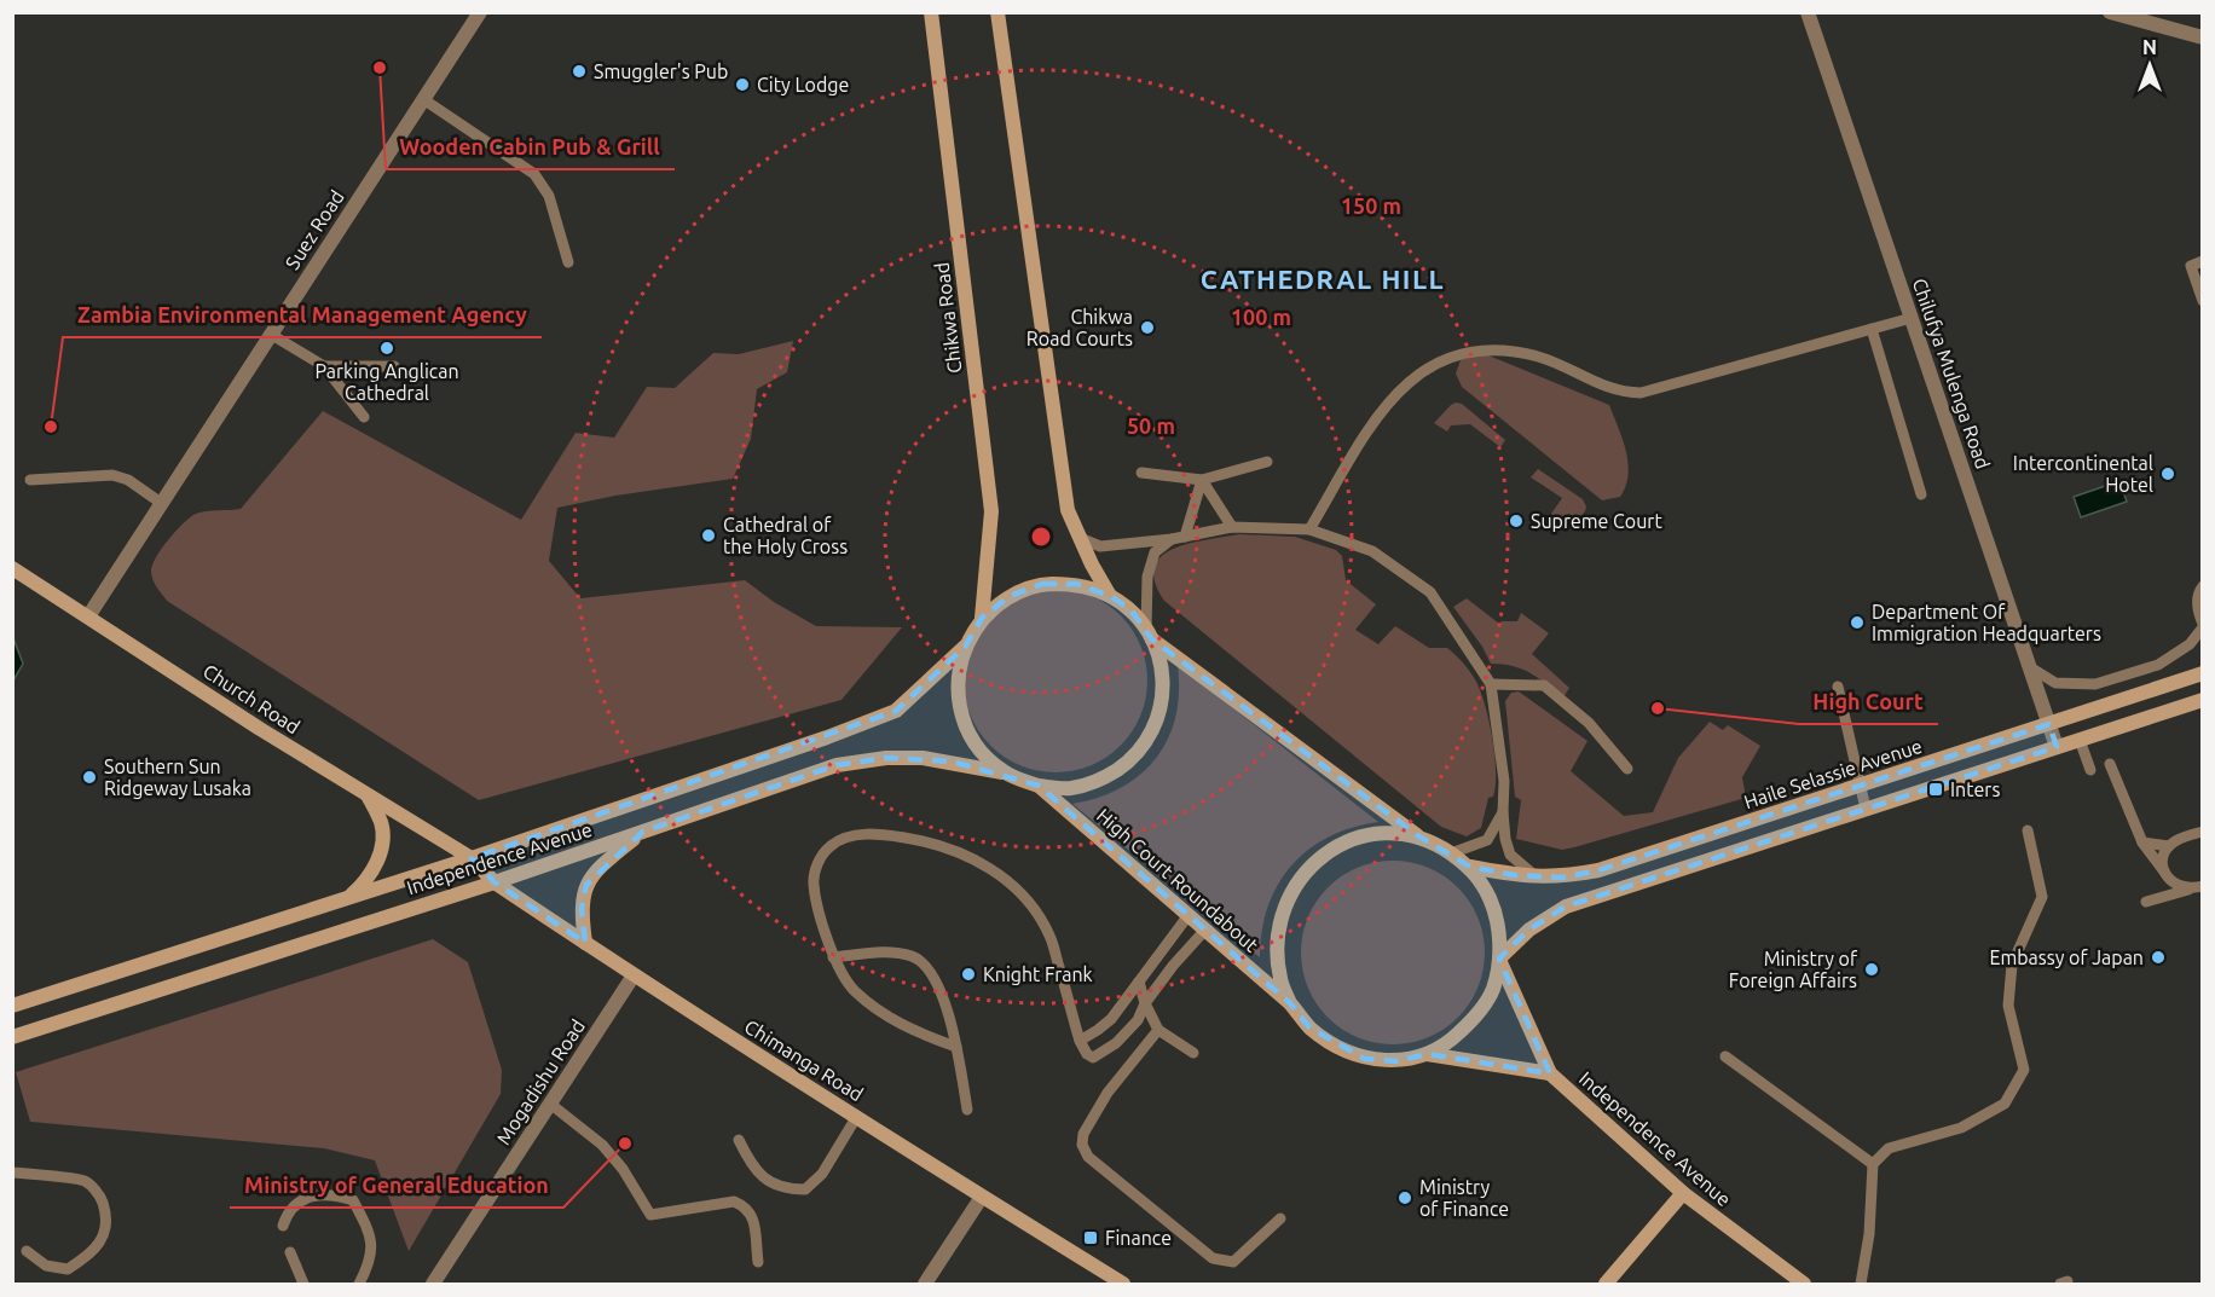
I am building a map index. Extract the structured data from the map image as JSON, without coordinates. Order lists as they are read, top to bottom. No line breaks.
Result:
{"streets":{"main road":["Chikwa Road","Church Road","Haile Selassie Avenue","Independence Avenue","High Court Roundabout","Chimanga Road"],"street":["Suez Road","Chilufya Mulenga Road","Mogadishu Road"]},"crossings":[["Suez Road","Church Road"],["Chikwa Road","Independence Avenue"],["Chikwa Road","High Court Roundabout"],["Chilufya Mulenga Road","Haile Selassie Avenue"],["Church Road","Independence Avenue"],["Church Road","Chimanga Road"],["Haile Selassie Avenue","Independence Avenue"],["Haile Selassie Avenue","High Court Roundabout"],["Independence Avenue","High Court Roundabout"],["Independence Avenue","Chimanga Road"],["Chimanga Road","Mogadishu Road"]],"districts":["CATHEDRAL HILL"],"places":{"other":["Wooden Cabin Pub & Grill","Smuggler's Pub","City Lodge","Chikwa Road Courts","Parking Anglican Cathedral","Zambia Environmental Management Agency","Intercontinental Hotel","Supreme Court","Cathedral of the Holy Cross","Department Of Immigration Headquarters","High Court","Southern Sun Ridgeway Lusaka","Embassy of Japan","Ministry of Foreign Affairs","Knight Frank","Ministry of General Education","Ministry of Finance"],"transit":["Inters","Finance"]},"north":"top","rings":["150 m","100 m","50 m"]}
